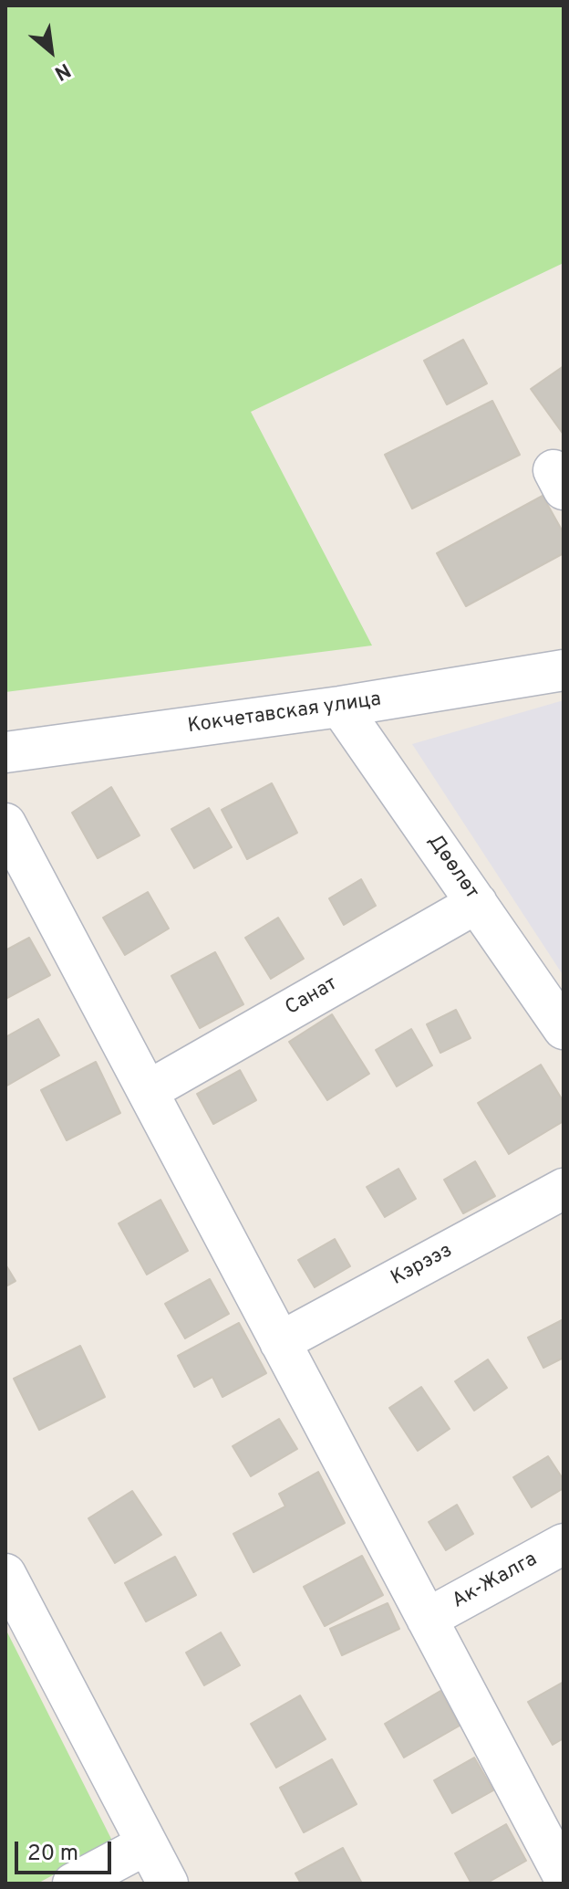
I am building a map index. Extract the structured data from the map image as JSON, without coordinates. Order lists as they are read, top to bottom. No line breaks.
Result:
{"streets":{"street":["Кокчетавская улица","Дөөлөт","Санат","Кэрээз","Ак-Жалга"]},"crossings":[["Кокчетавская улица","Дөөлөт"],["Дөөлөт","Санат"]],"scale_bar":"20 m","north":"bottom right"}
